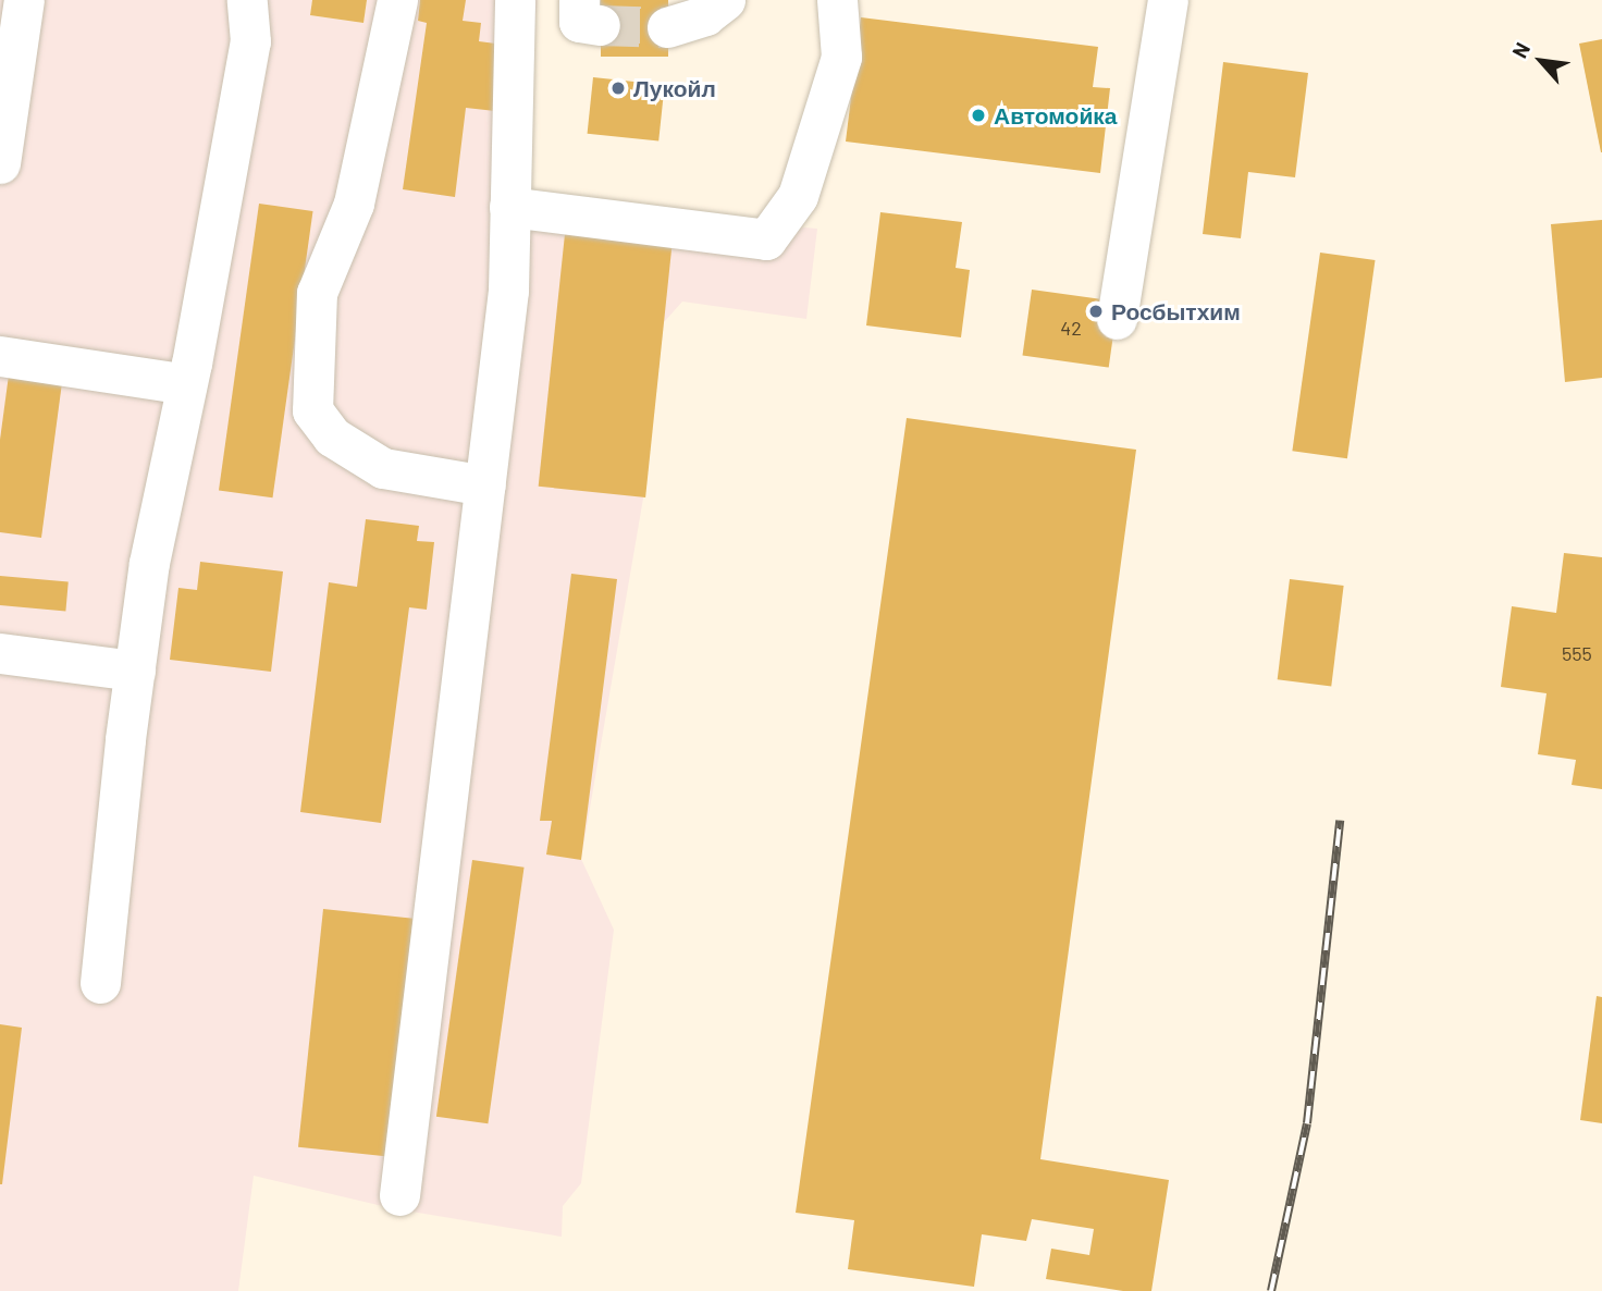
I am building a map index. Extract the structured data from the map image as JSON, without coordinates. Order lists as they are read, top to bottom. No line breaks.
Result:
{"places":["Лукойл","Автомойка","Росбытхим"],"house_numbers":["42","555"],"north":"top left"}
